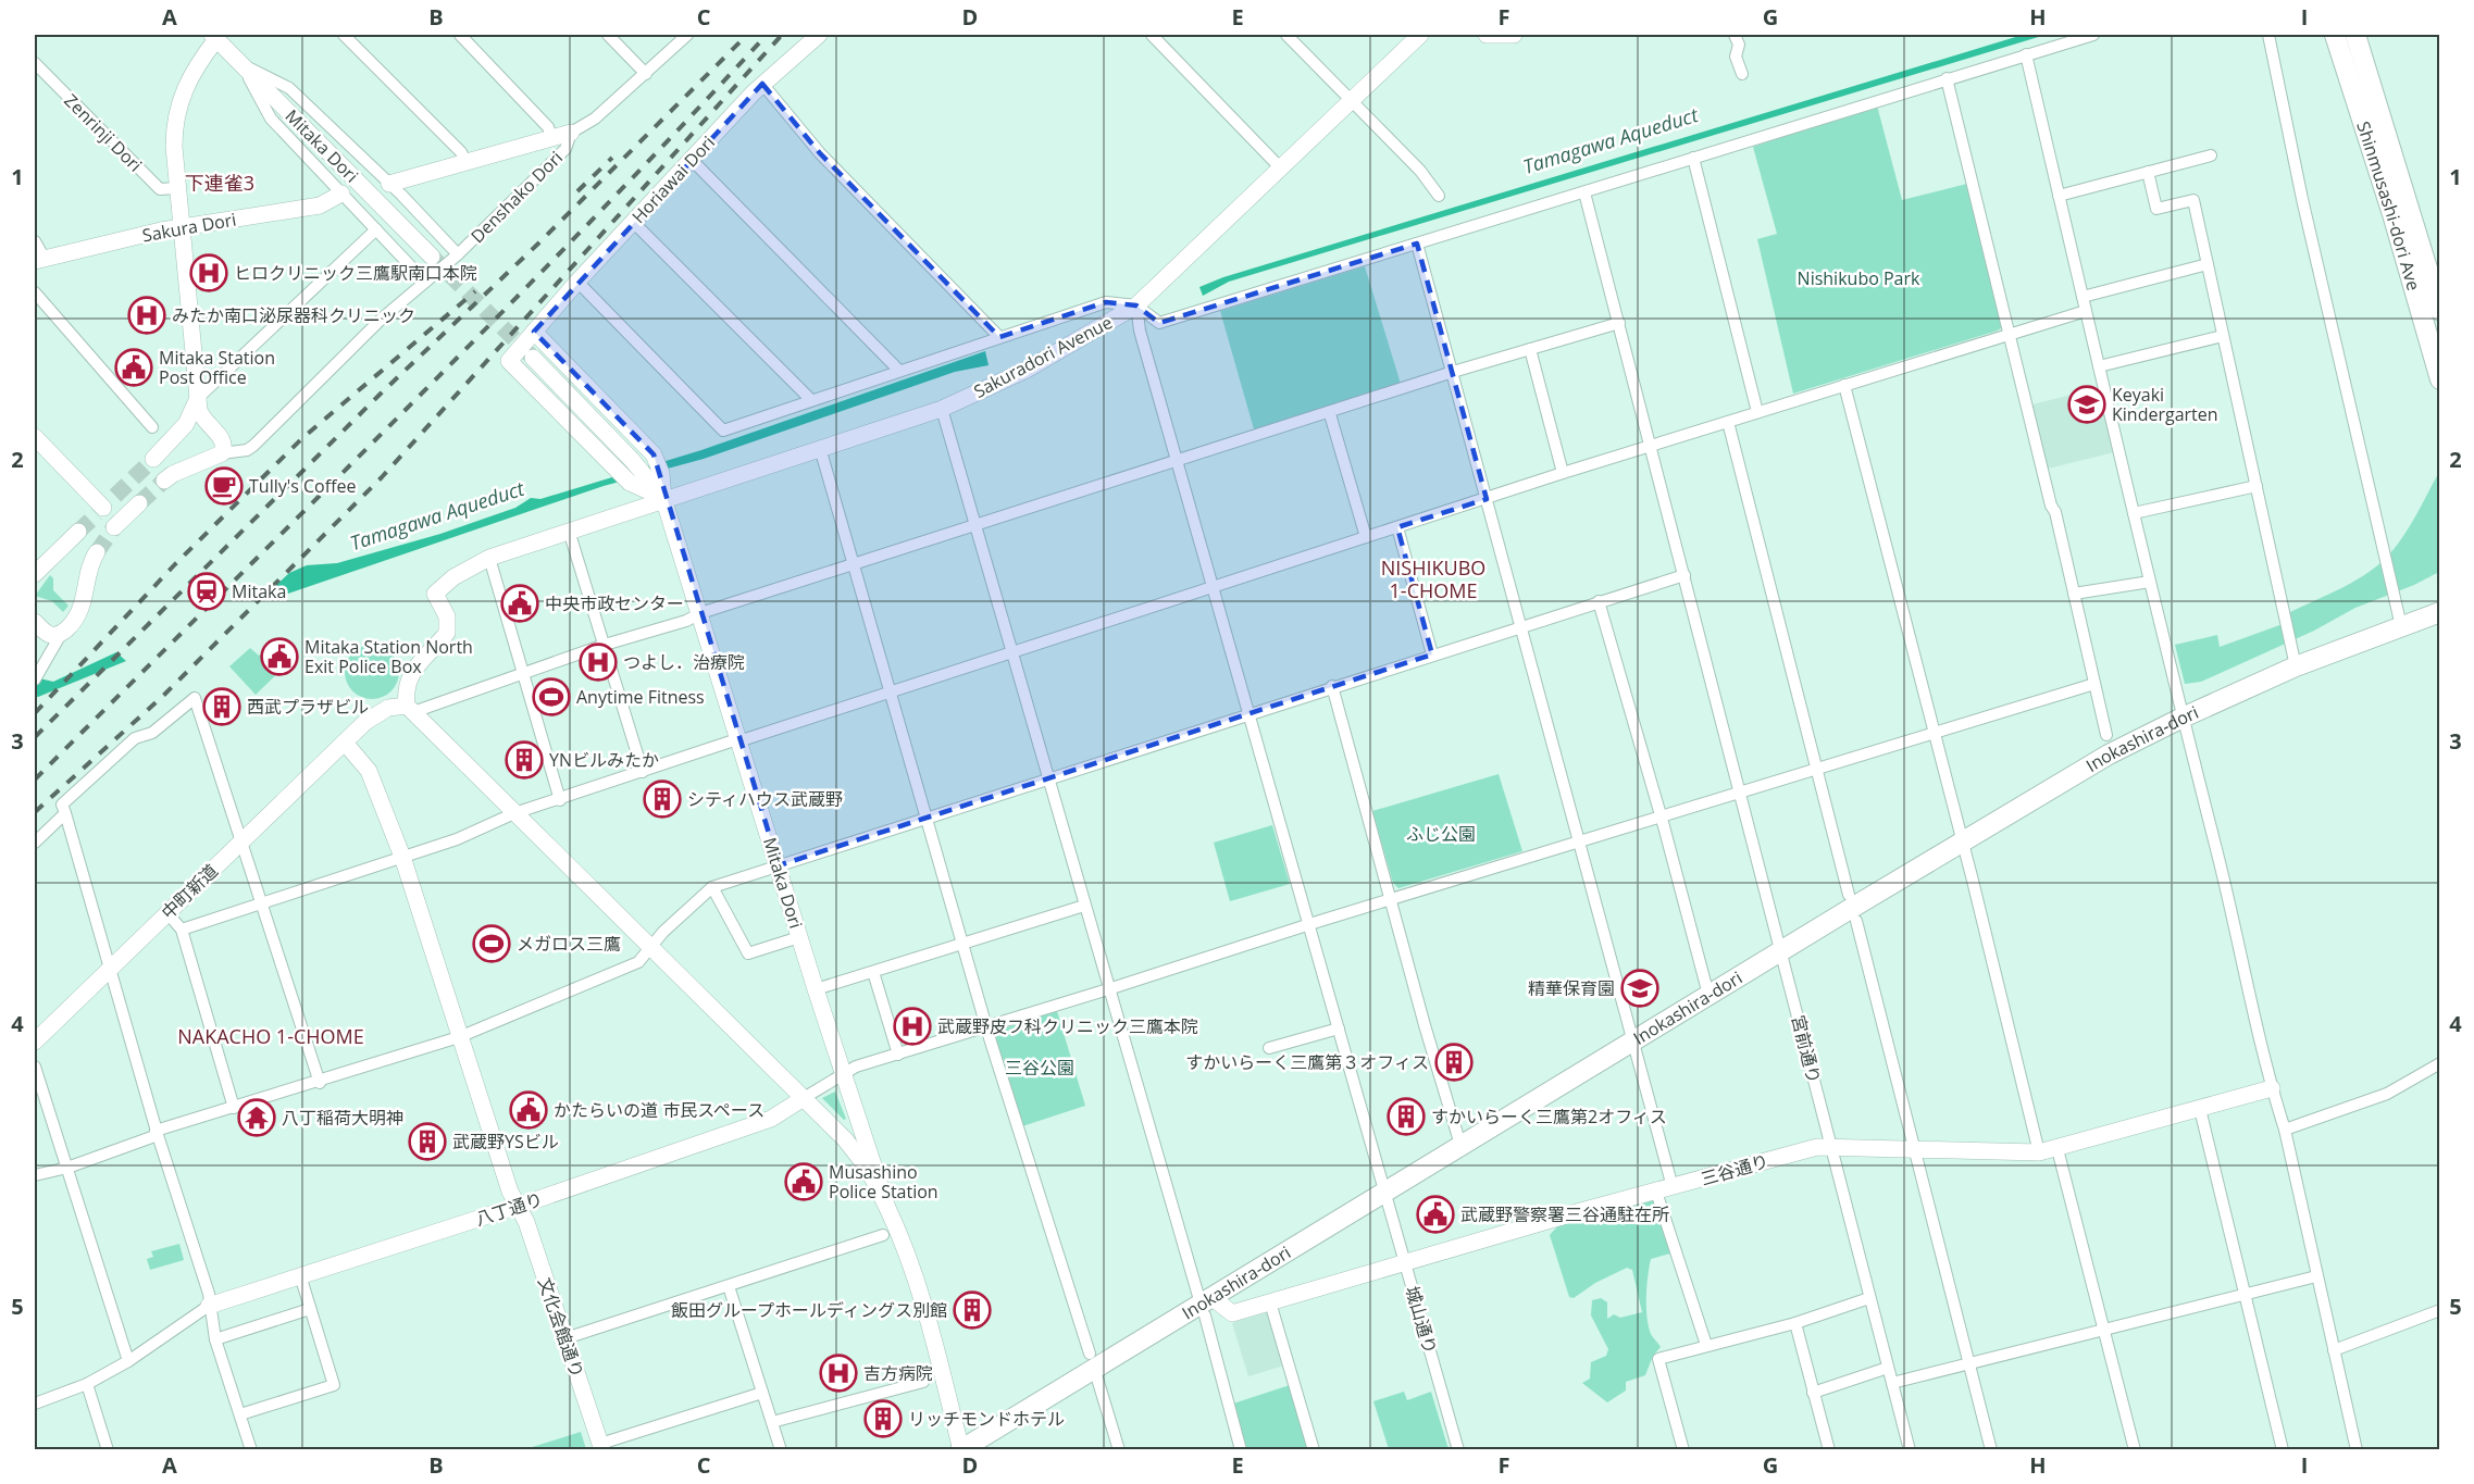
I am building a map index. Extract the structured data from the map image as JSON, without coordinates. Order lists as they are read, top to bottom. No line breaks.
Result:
{"streets":{"main road":["Shinmusashi-dori Ave","Inokashira-dori"],"street":["Zenrinji Dori","Mitaka Dori","Horiawai Dori","Denshako Dori","Sakura Dori","Sakuradori Avenue","中町新道","宮前通り","三谷通り","八丁通り","城山通り","文化会館通り"]},"crossings":[["Mitaka Dori","Horiawai Dori"],["Mitaka Dori","Sakuradori Avenue"],["Mitaka Dori","Inokashira-dori"],["Horiawai Dori","Sakuradori Avenue"],["Sakuradori Avenue","中町新道"],["Sakuradori Avenue","城山通り"],["Inokashira-dori","宮前通り"],["Inokashira-dori","三谷通り"],["Inokashira-dori","城山通り"],["中町新道","文化会館通り"],["宮前通り","三谷通り"],["三谷通り","城山通り"],["八丁通り","文化会館通り"]],"districts":["下連雀3","NISHIKUBO 1-CHOME","NAKACHO 1-CHOME"],"water":["Tamagawa Aqueduct"],"parks":["Nishikubo Park","ふじ公園","三谷公園"],"places":{"hospital":["ヒロクリニック三鷹駅南口本院","みたか南口泌尿器科クリニック","つよし．治療院","武蔵野皮フ科クリニック三鷹本院","吉方病院"],"public building":["Mitaka Station Post Office","中央市政センター","Mitaka Station North Exit Police Box","かたらいの道 市民スペース","Musashino Police Station","武蔵野警察署三谷通駐在所"],"school or university":["Keyaki Kindergarten","精華保育園"],"cafe":["Tully's Coffee"],"station":["Mitaka"],"sports":["Anytime Fitness","メガロス三鷹"],"building":["西武プラザビル","YNビルみたか","シティハウス武蔵野","すかいらーく三鷹第３オフィス","すかいらーく三鷹第2オフィス","武蔵野YSビル","飯田グループホールディングス別館","リッチモンドホテル"],"temple":["八丁稲荷大明神"]},"grid":{"columns":["A","B","C","D","E","F","G","H","I"],"rows":["1","2","3","4","5"]}}
